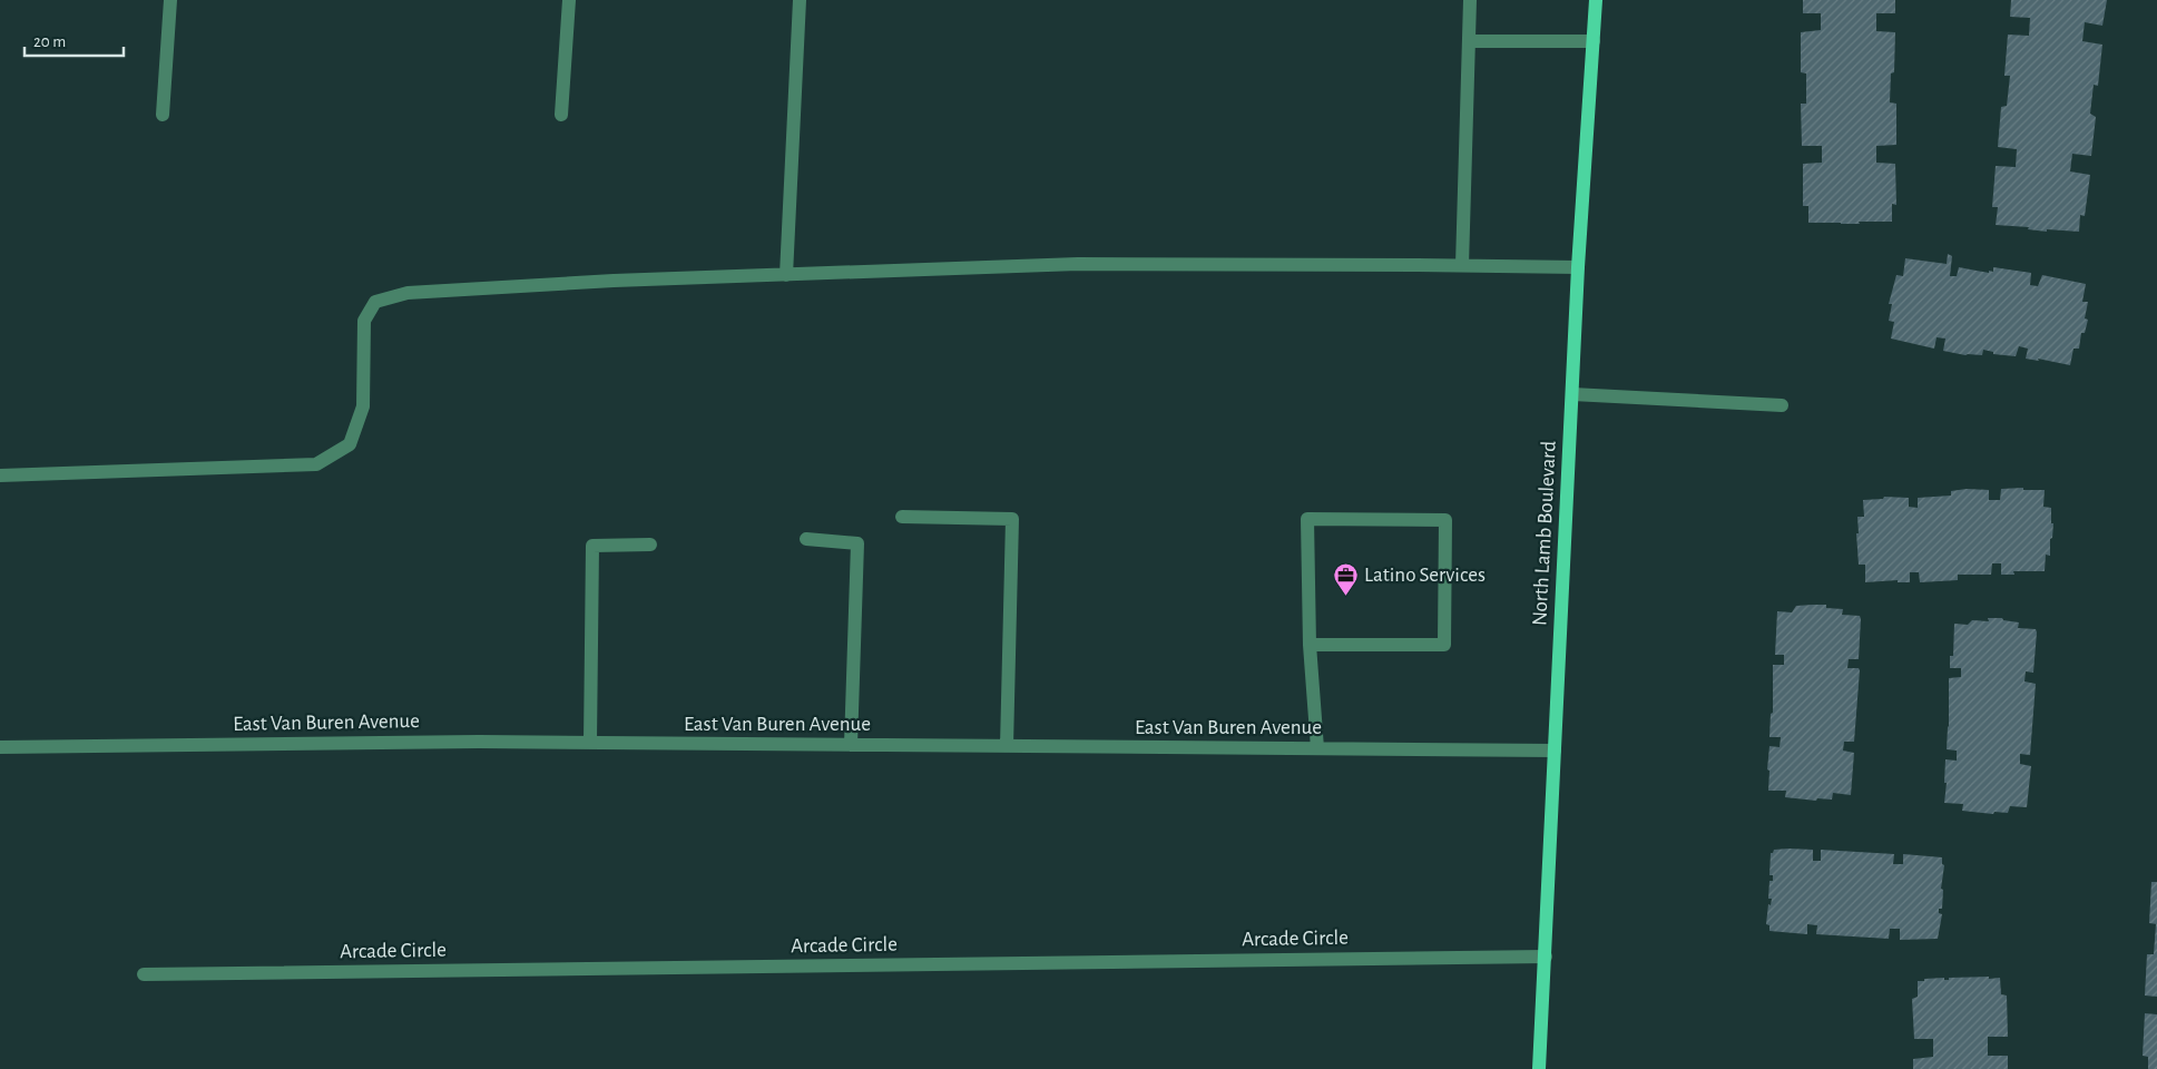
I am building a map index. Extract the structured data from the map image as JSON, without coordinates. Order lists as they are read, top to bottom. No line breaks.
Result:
{"streets":{"main road":["North Lamb Boulevard"],"street":["East Van Buren Avenue","Arcade Circle"]},"crossings":[["North Lamb Boulevard","East Van Buren Avenue"],["North Lamb Boulevard","Arcade Circle"]],"places":{"office":["Latino Services"]},"scale_bar":"20 m"}
